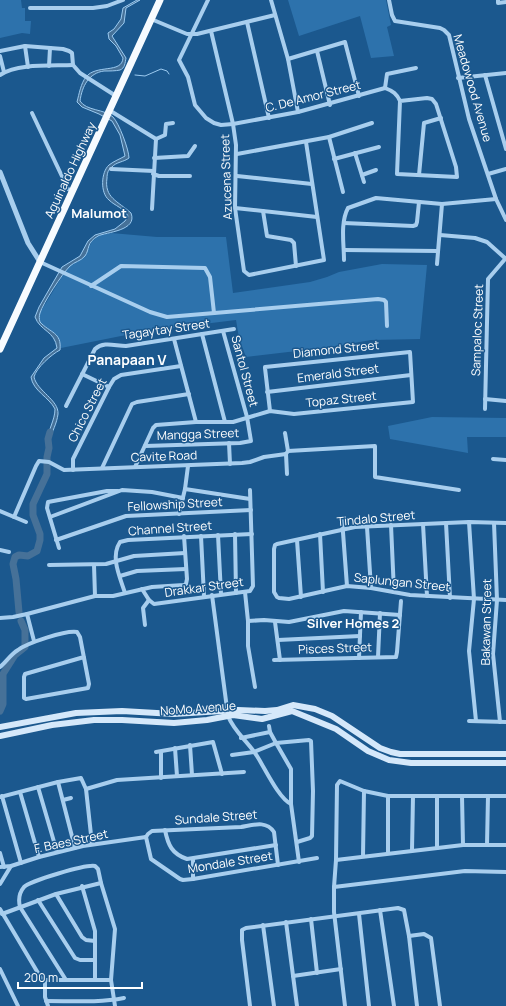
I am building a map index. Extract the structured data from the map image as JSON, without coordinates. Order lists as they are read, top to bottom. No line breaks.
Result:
{"streets":{"highway":["Aguinaldo Highway"],"main road":["NoMo Avenue"],"street":["Meadowood Avenue","C. De Amor Street","Azucena Street","Tagaytay Street","Sampaloc Street","Diamond Street","Santol Street","Emerald Street","Topaz Street","Chico Street","Mangga Street","Cavite Road","Fellowship Street","Tindalo Street","Channel Street","Saplungan Street","Drakkar Street","Bakawan Street","Pisces Street","Sundale Street","F. Baes Street","Mondale Street"]},"crossings":[["C. De Amor Street","Azucena Street"],["Tagaytay Street","Santol Street"],["Diamond Street","Emerald Street"],["Diamond Street","Topaz Street"],["Santol Street","Mangga Street"],["Emerald Street","Topaz Street"],["Chico Street","Cavite Road"],["Tindalo Street","Saplungan Street"],["Tindalo Street","Bakawan Street"],["Channel Street","Drakkar Street"],["Saplungan Street","Bakawan Street"],["Sundale Street","F. Baes Street"],["Sundale Street","Mondale Street"],["F. Baes Street","Mondale Street"]],"districts":["Malumot","Panapaan V","Silver Homes 2"],"scale_bar":"200 m"}
